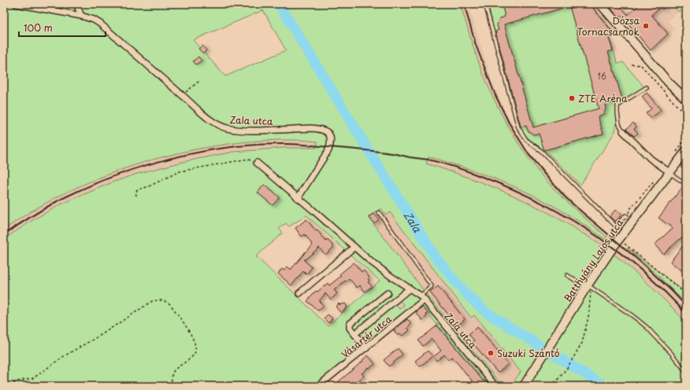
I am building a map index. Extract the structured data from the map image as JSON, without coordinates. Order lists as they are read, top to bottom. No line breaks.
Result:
{"streets":{"street":["Zala utca","Batthyány Lajos utca","Vásártér utca"]},"crossings":[["Zala utca","Vásártér utca"]],"water":["Zala"],"places":["Dózsa Tornacsarnok","ZTE Aréna","Suzuki Szántó"],"house_numbers":["16"],"scale_bar":"100 m"}
